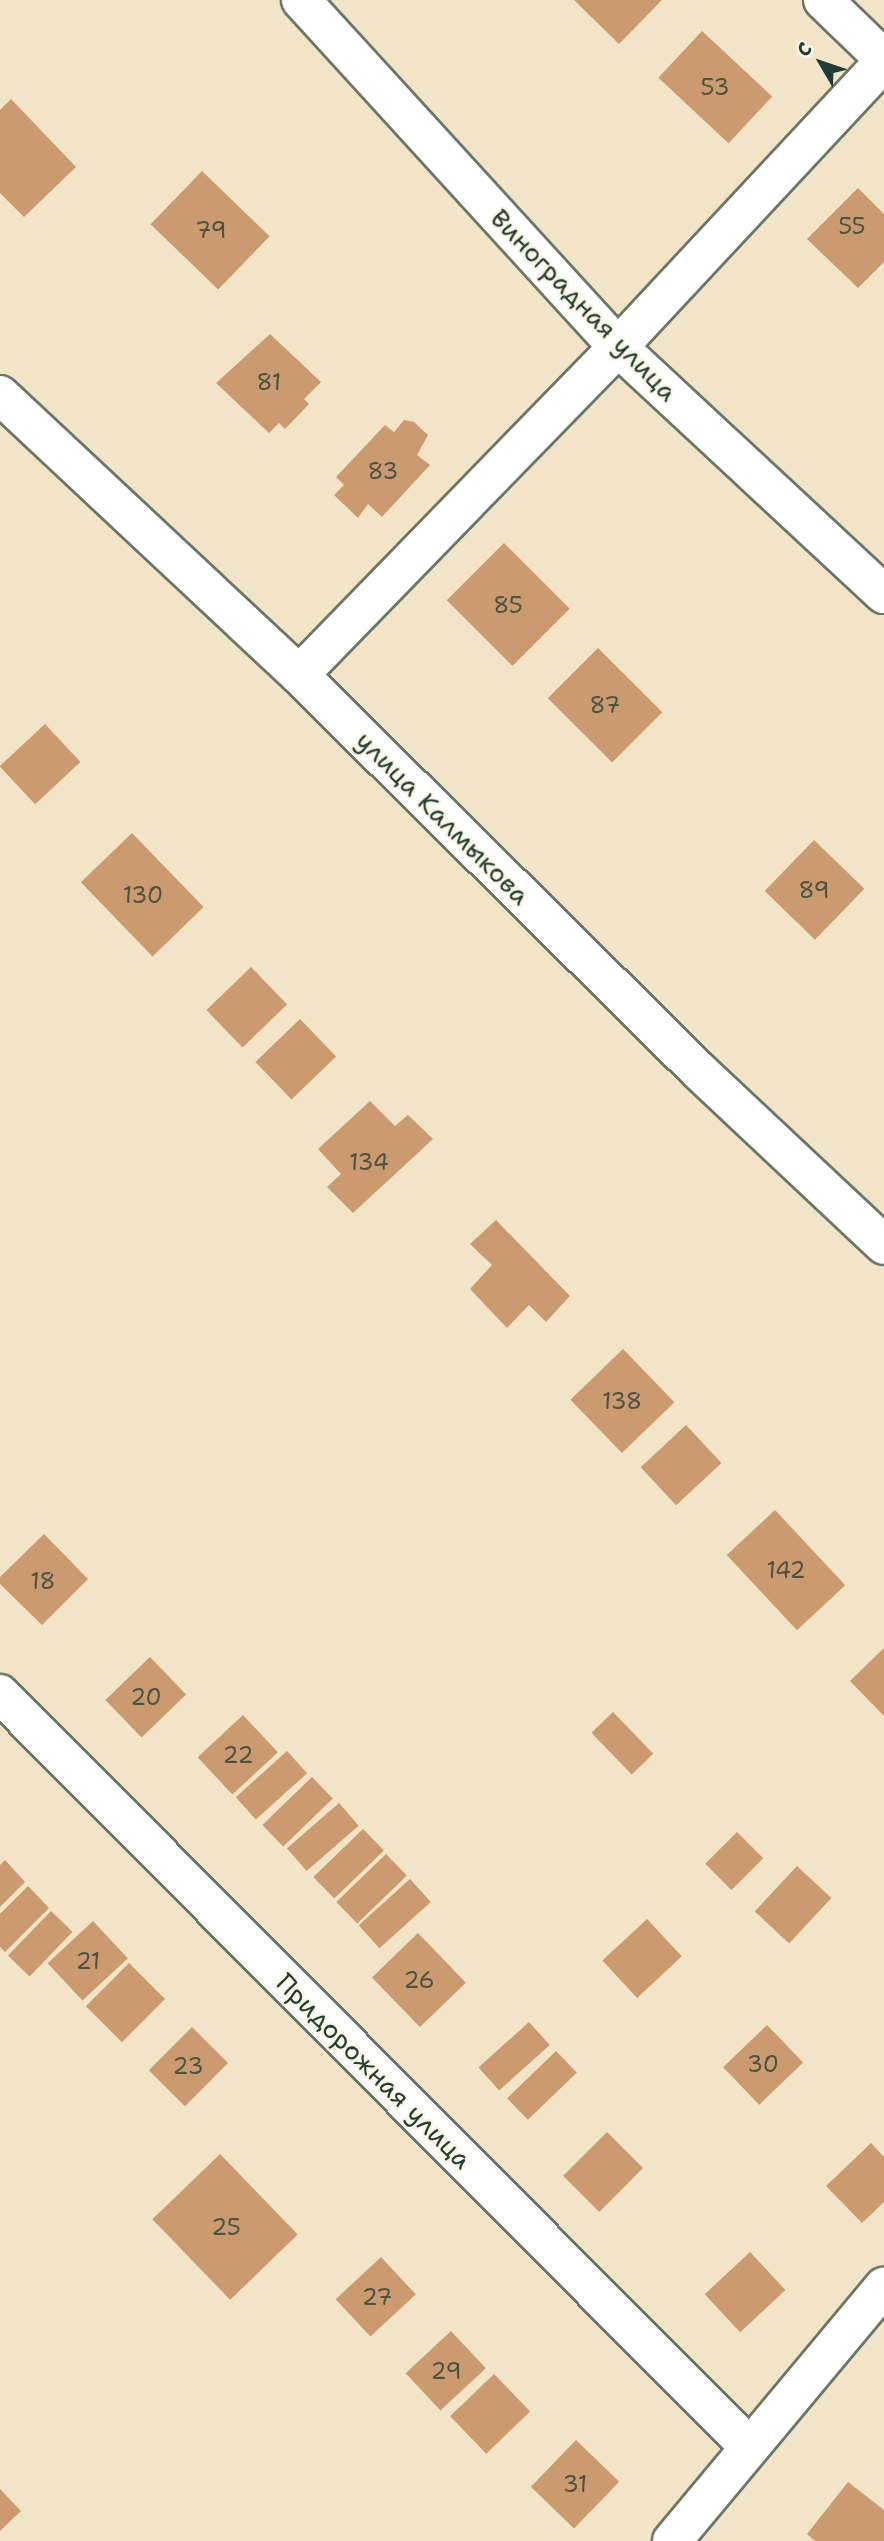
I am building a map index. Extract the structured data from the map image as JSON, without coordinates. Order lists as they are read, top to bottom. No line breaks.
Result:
{"streets":{"street":["Виноградная улица","улица Калмыкова","Придорожная улица"]},"house_numbers":["53","55","79","81","83","85","87","89","130","134","138","142","18","20","22","21","26","30","23","25","27","29","31"],"north":"top left"}
